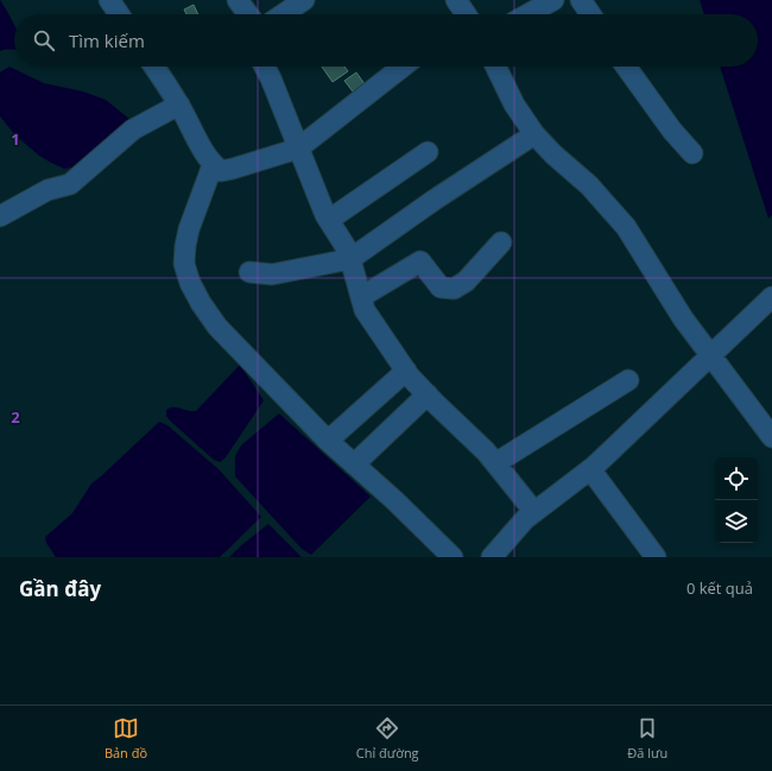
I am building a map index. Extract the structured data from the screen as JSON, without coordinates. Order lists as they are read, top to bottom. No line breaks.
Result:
{"page":{"search":"Tìm kiếm","heading":["Gần đây","0 kết quả"],"nav":["Bản đồ","Chỉ đường","Đã lưu"]},"grid":{"rows":["1","2"]}}
